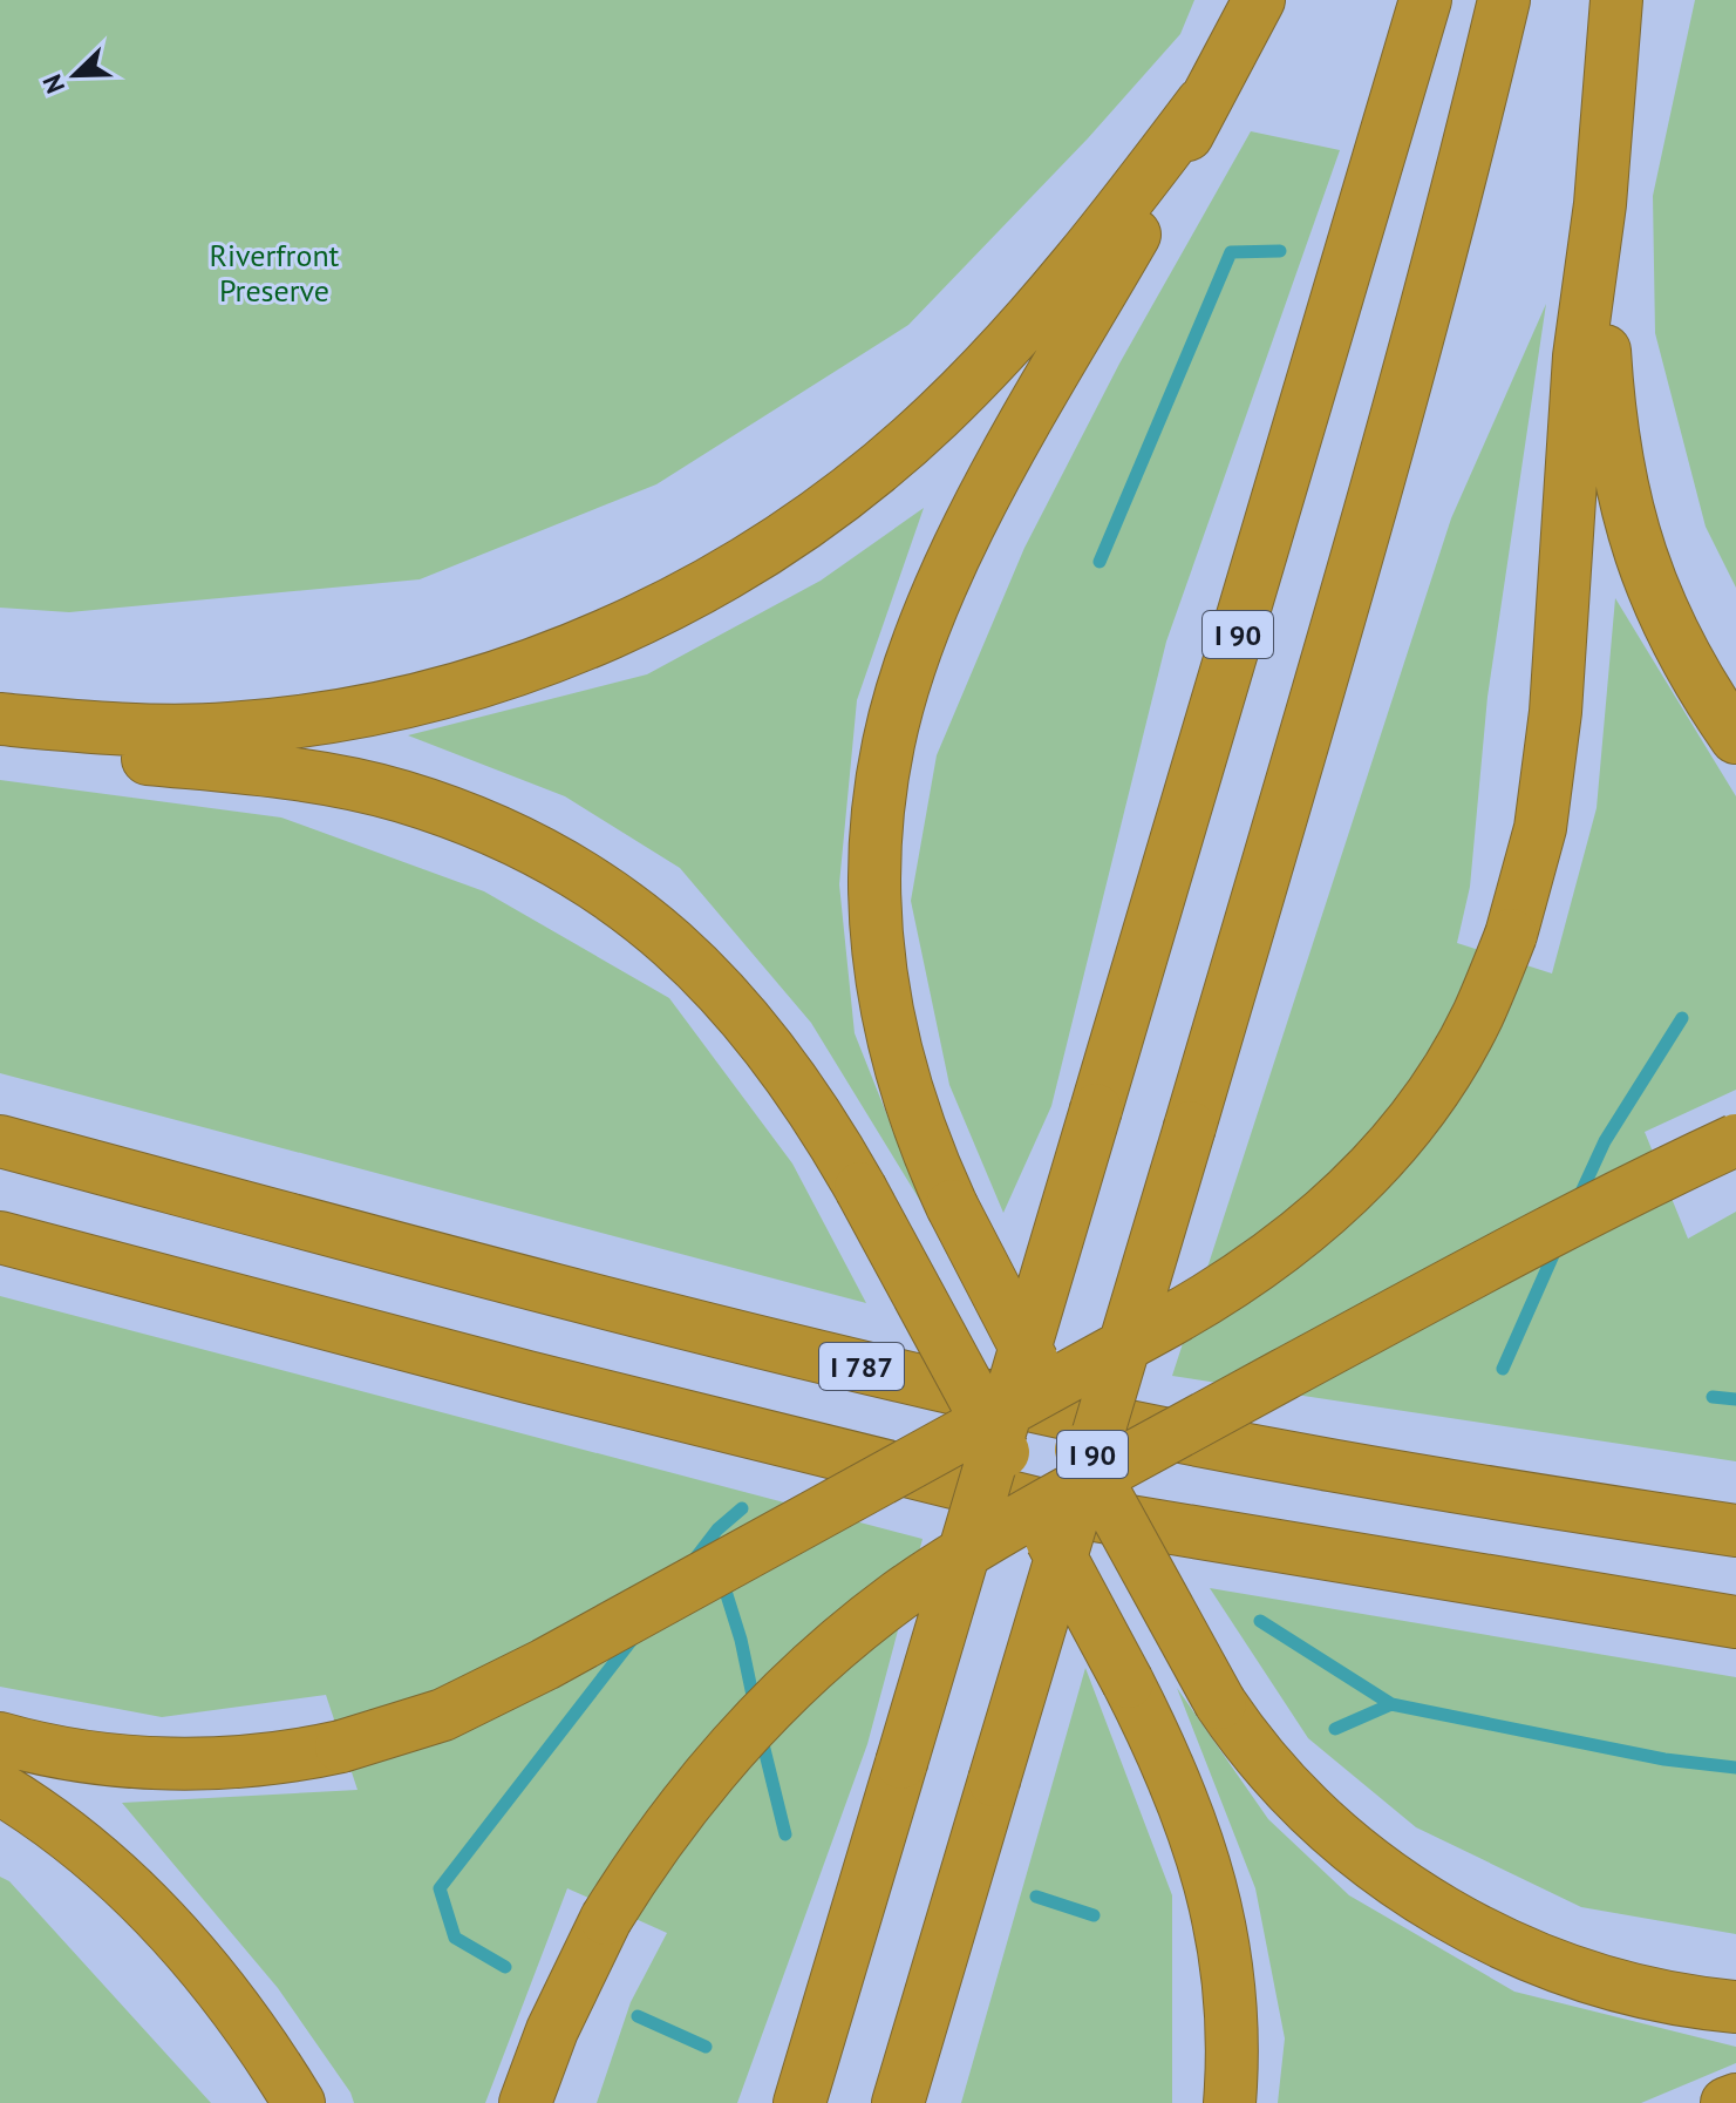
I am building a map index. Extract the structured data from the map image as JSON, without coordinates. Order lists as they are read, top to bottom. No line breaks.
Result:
{"streets":{"highway":["I 90","I 787"]},"parks":["Riverfront Preserve"],"north":"bottom left"}
